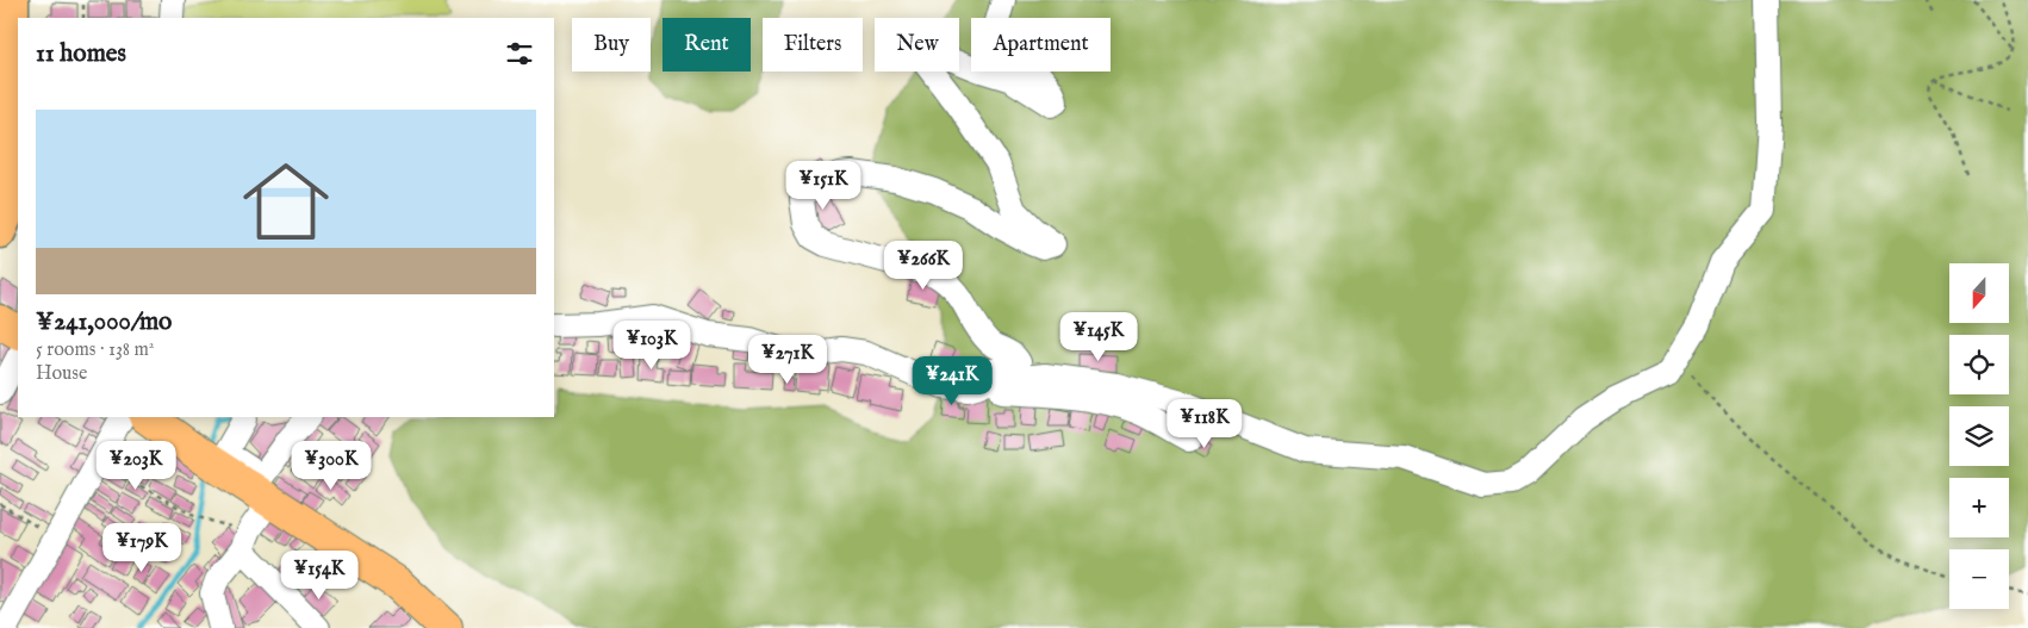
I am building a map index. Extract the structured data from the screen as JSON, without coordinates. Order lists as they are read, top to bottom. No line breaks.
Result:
{"north":"bottom","page":{"chip":["Buy","Rent","Filters","New","Apartment"],"heading":"11 homes","list":[{"name":"¥241,000/mo","note":"5 rooms · 138 m² · House"}],"price":["¥151K","¥266K","¥145K","¥103K","¥271K","¥241K","¥118K","¥203K","¥300K","¥179K","¥154K"],"map_buttons":["+","−"]}}
